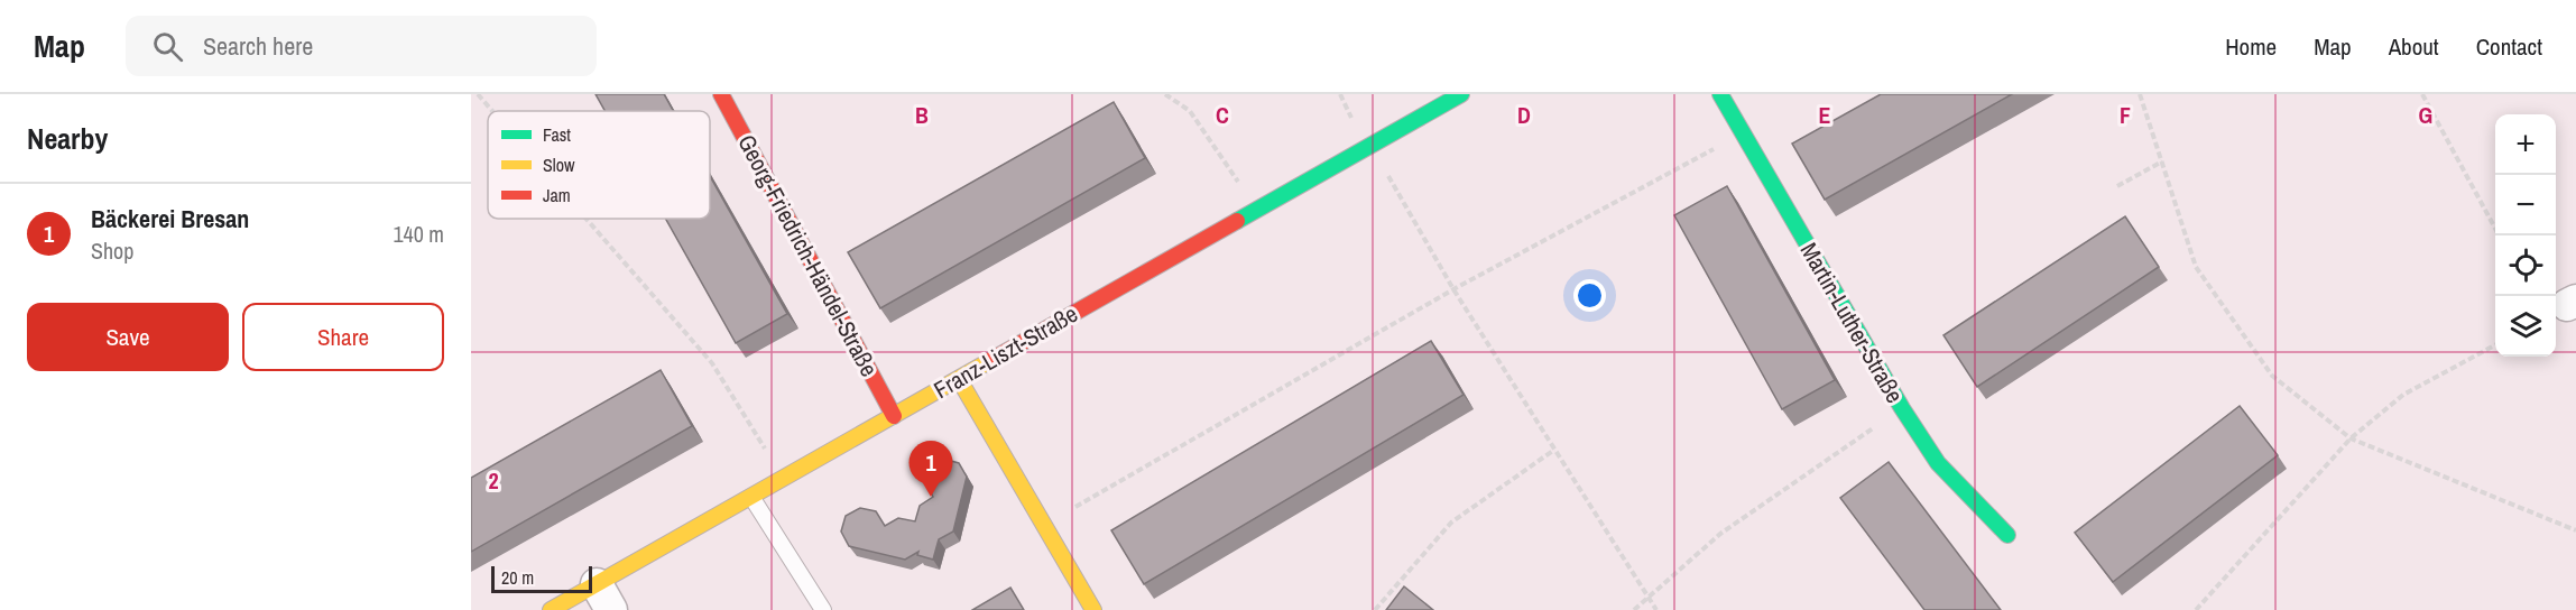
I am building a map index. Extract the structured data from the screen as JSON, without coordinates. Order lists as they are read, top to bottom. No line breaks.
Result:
{"streets":{"street":["Georg-Friedrich-Händel-Straße","Martin-Luther-Straße","Franz-Liszt-Straße"]},"crossings":[["Georg-Friedrich-Händel-Straße","Franz-Liszt-Straße"]],"legend":["Fast","Slow","Jam"],"scale_bar":"20 m","page":{"header":"Map","search":"Search here","nav":["Home","Map","About","Contact"],"heading":"Nearby","map_buttons":["+","−"],"list":[{"mark":"1","name":"Bäckerei Bresan","note":"Shop","value":"140 m"}],"buttons":["Save","Share"],"pins":"1","scale":"20 m"},"grid":{"columns":["B","C","D","E","F","G"],"rows":["2"]}}
